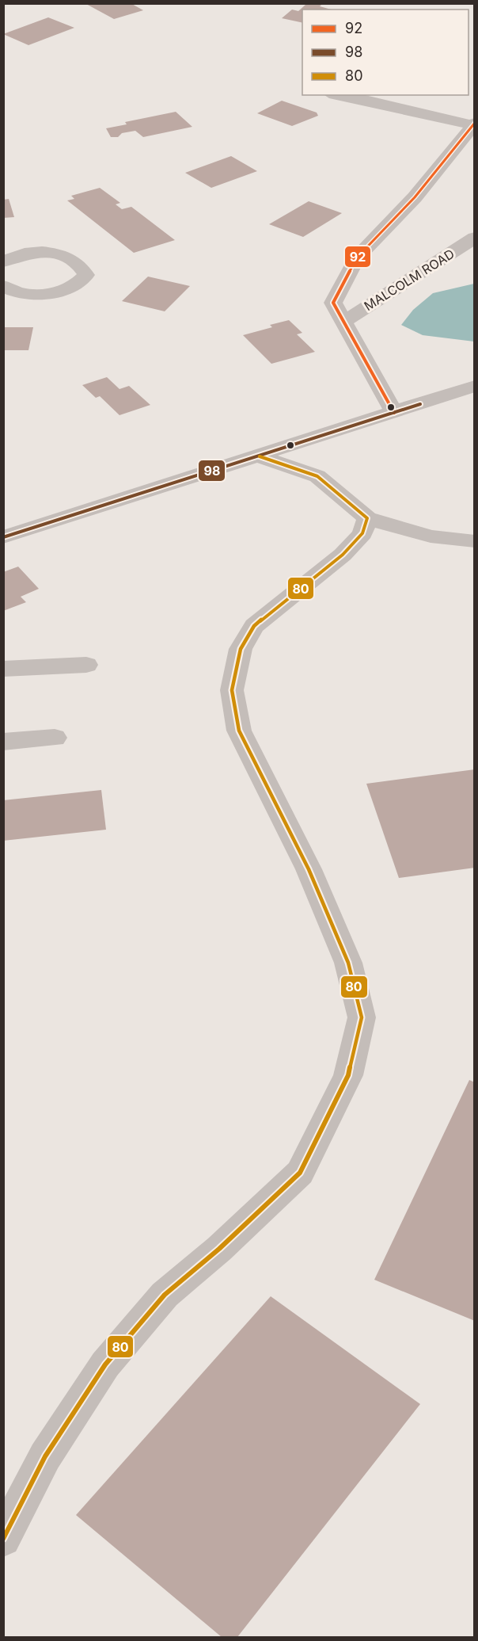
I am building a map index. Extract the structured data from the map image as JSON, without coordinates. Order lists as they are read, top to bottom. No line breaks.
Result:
{"streets":{"street":["MALCOLM ROAD"]},"lines":["transit line 92","transit line 98","transit line 80"],"legend":["92","98","80"]}
